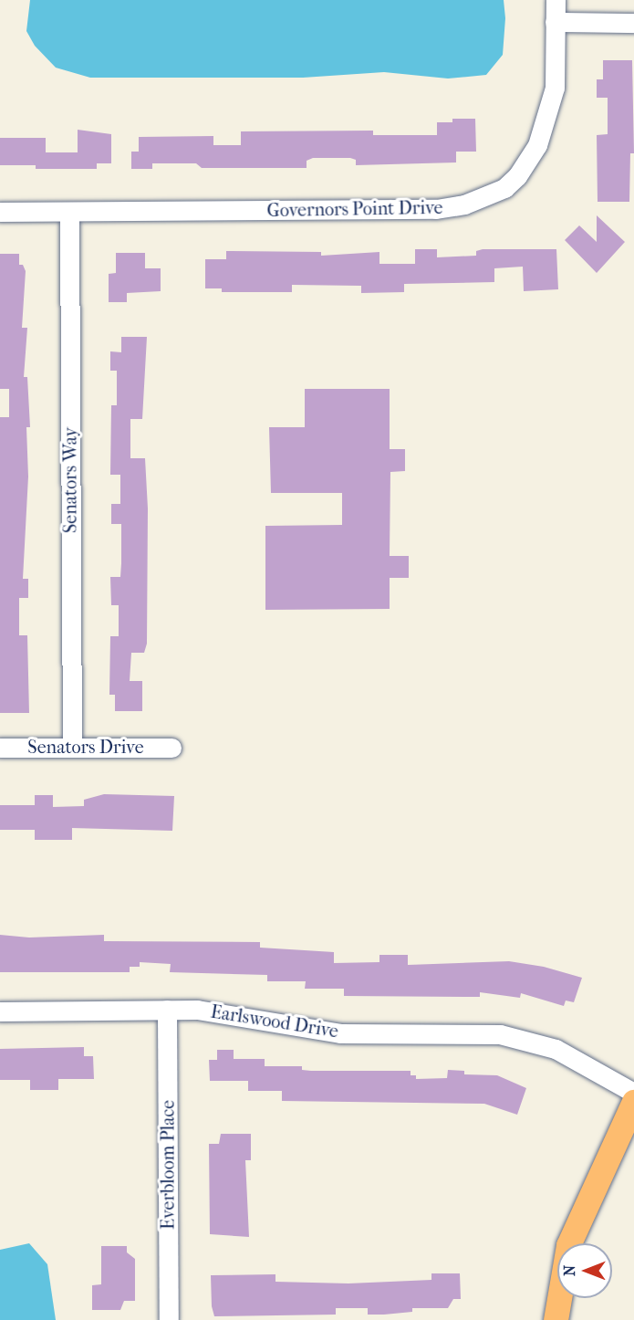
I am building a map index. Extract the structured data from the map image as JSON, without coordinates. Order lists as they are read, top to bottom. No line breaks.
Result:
{"streets":{"street":["Governors Point Drive","Senators Way","Senators Drive","Earlswood Drive","Everbloom Place"]},"crossings":[["Governors Point Drive","Senators Way"],["Senators Way","Senators Drive"],["Earlswood Drive","Everbloom Place"]],"north":"left"}
